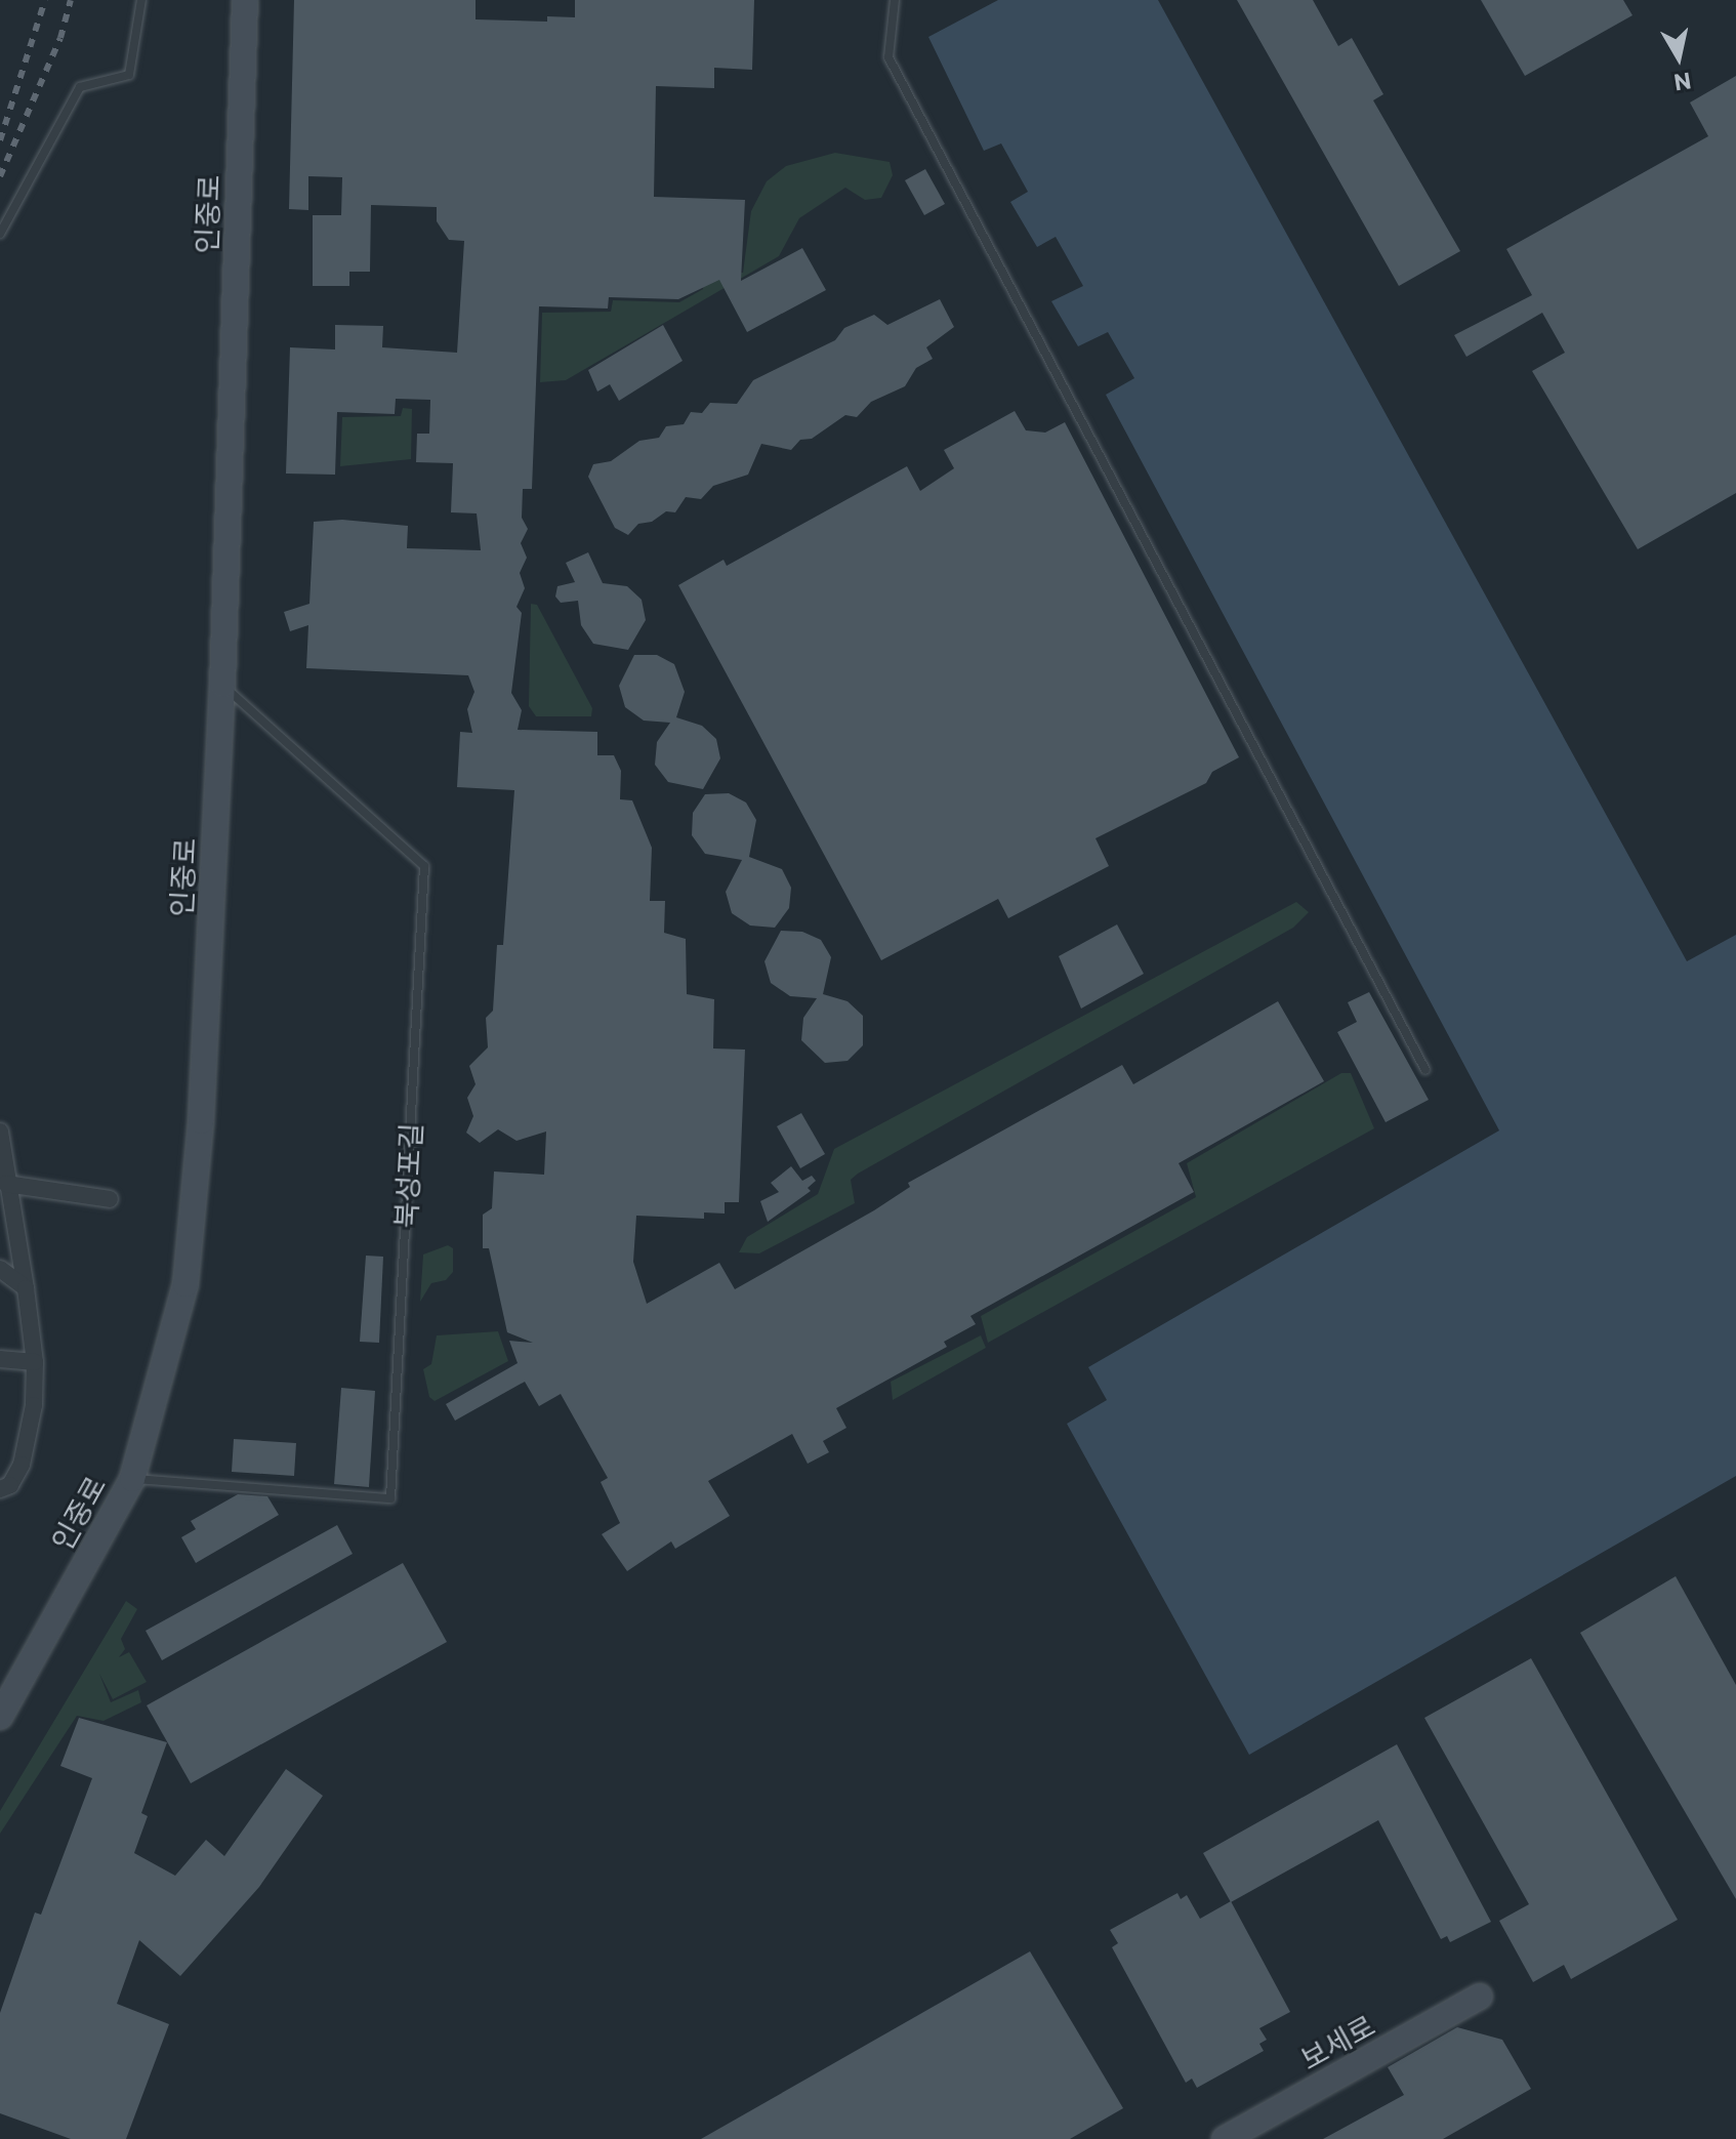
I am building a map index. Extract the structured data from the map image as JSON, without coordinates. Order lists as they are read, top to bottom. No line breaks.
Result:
{"streets":{"main road":["인중로","보세로"],"lane":["북성포길"]},"crossings":[["인중로","북성포길"]],"north":"bottom"}
